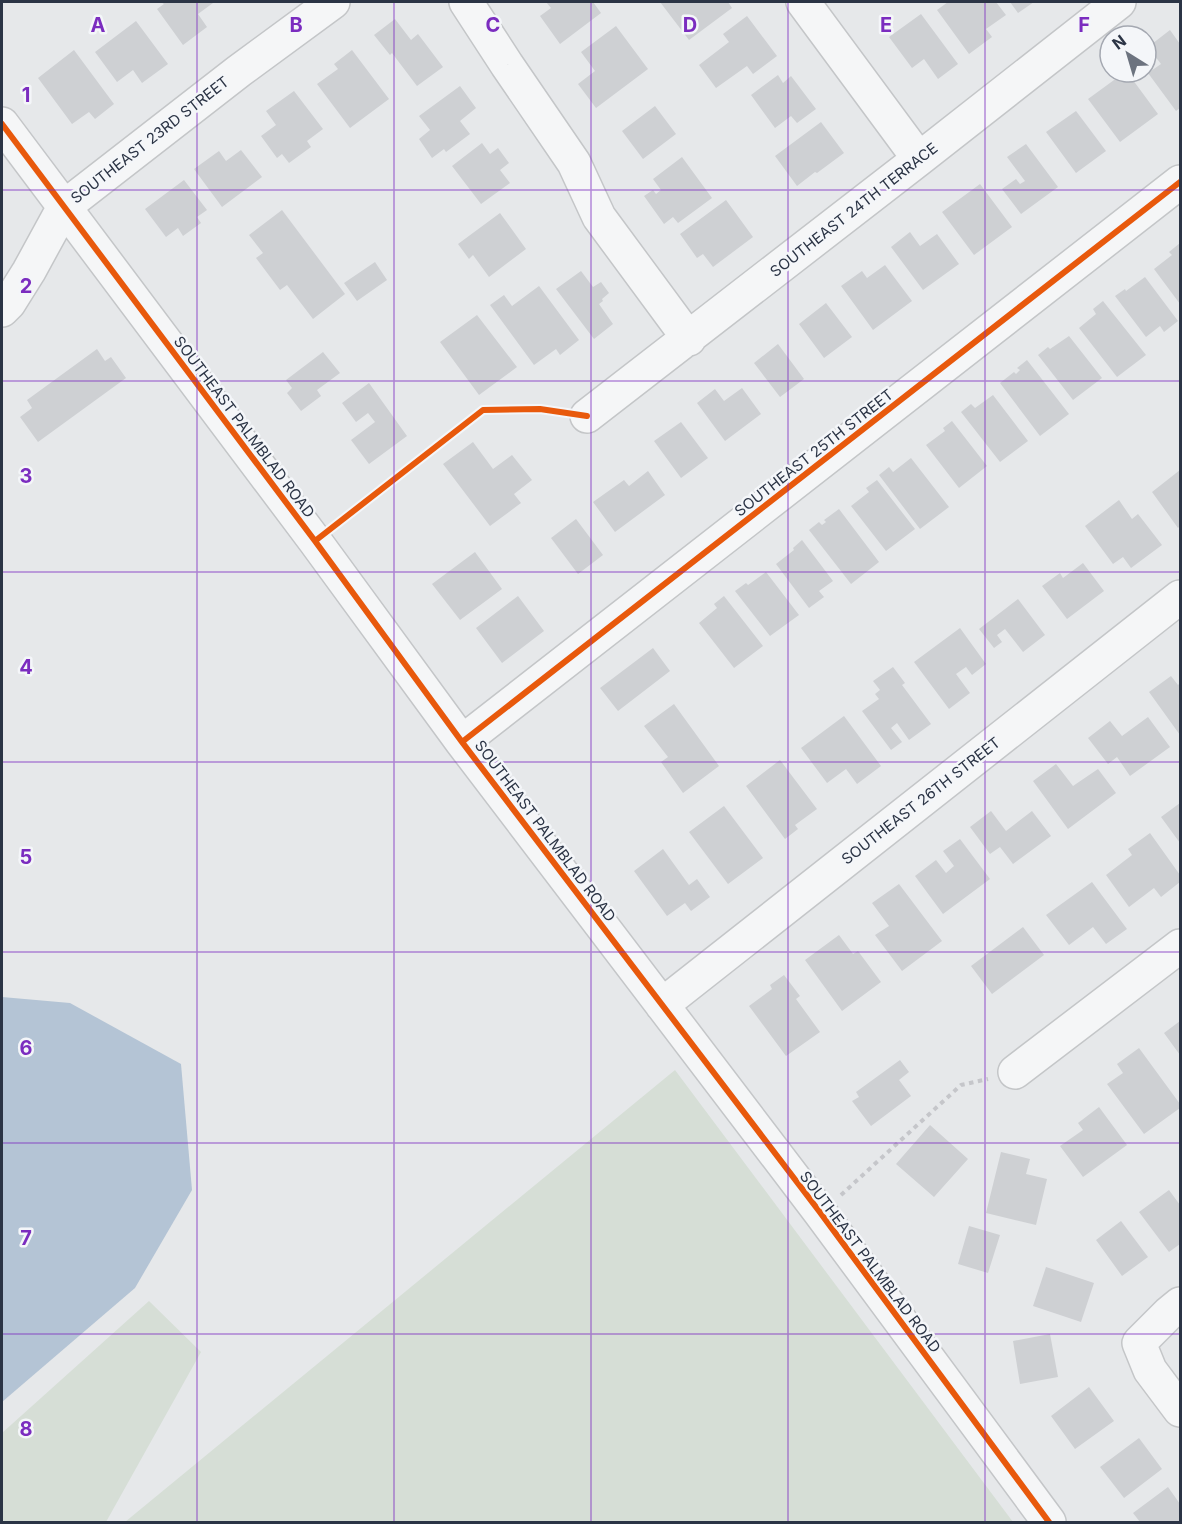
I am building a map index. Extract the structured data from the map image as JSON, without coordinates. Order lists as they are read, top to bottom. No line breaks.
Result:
{"streets":{"street":["SOUTHEAST 23RD STREET","SOUTHEAST 24TH TERRACE","SOUTHEAST PALMBLAD ROAD","SOUTHEAST 25TH STREET","SOUTHEAST 26TH STREET"]},"crossings":[["SOUTHEAST 23RD STREET","SOUTHEAST PALMBLAD ROAD"],["SOUTHEAST PALMBLAD ROAD","SOUTHEAST 25TH STREET"],["SOUTHEAST PALMBLAD ROAD","SOUTHEAST 26TH STREET"]],"north":"top left","grid":{"columns":["A","B","C","D","E","F"],"rows":["1","2","3","4","5","6","7","8"]}}
